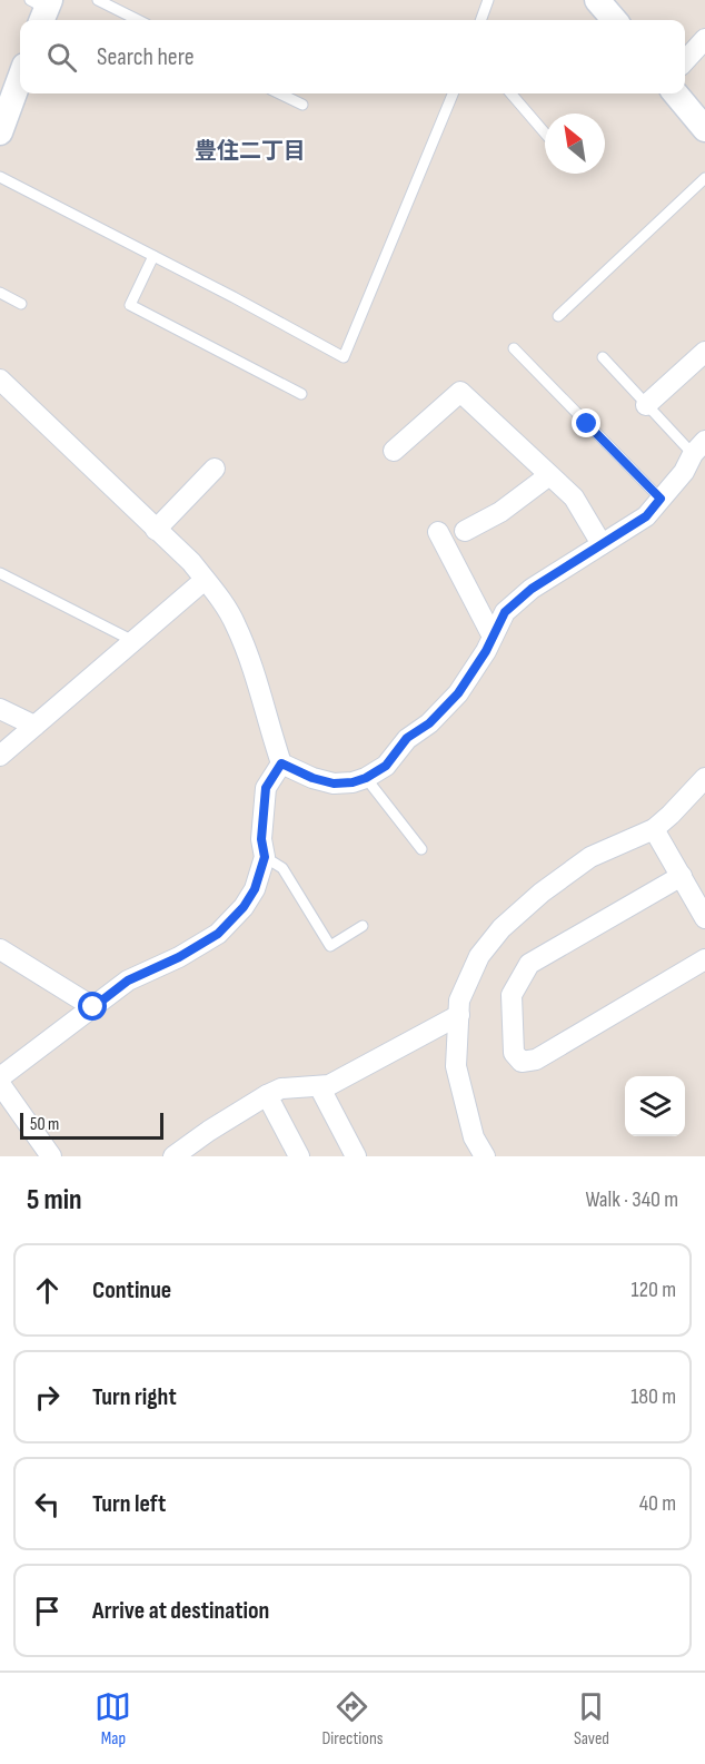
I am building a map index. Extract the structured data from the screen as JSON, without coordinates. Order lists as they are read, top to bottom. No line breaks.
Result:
{"districts":["豊住二丁目"],"scale_bar":"50 m","north":"top left","page":{"search":"Search here","scale":"50 m","heading":["5 min","Walk · 340 m"],"list":[["Continue","120 m"],["Turn right","180 m"],["Turn left","40 m"],"Arrive at destination"],"nav":["Map","Directions","Saved"]}}
